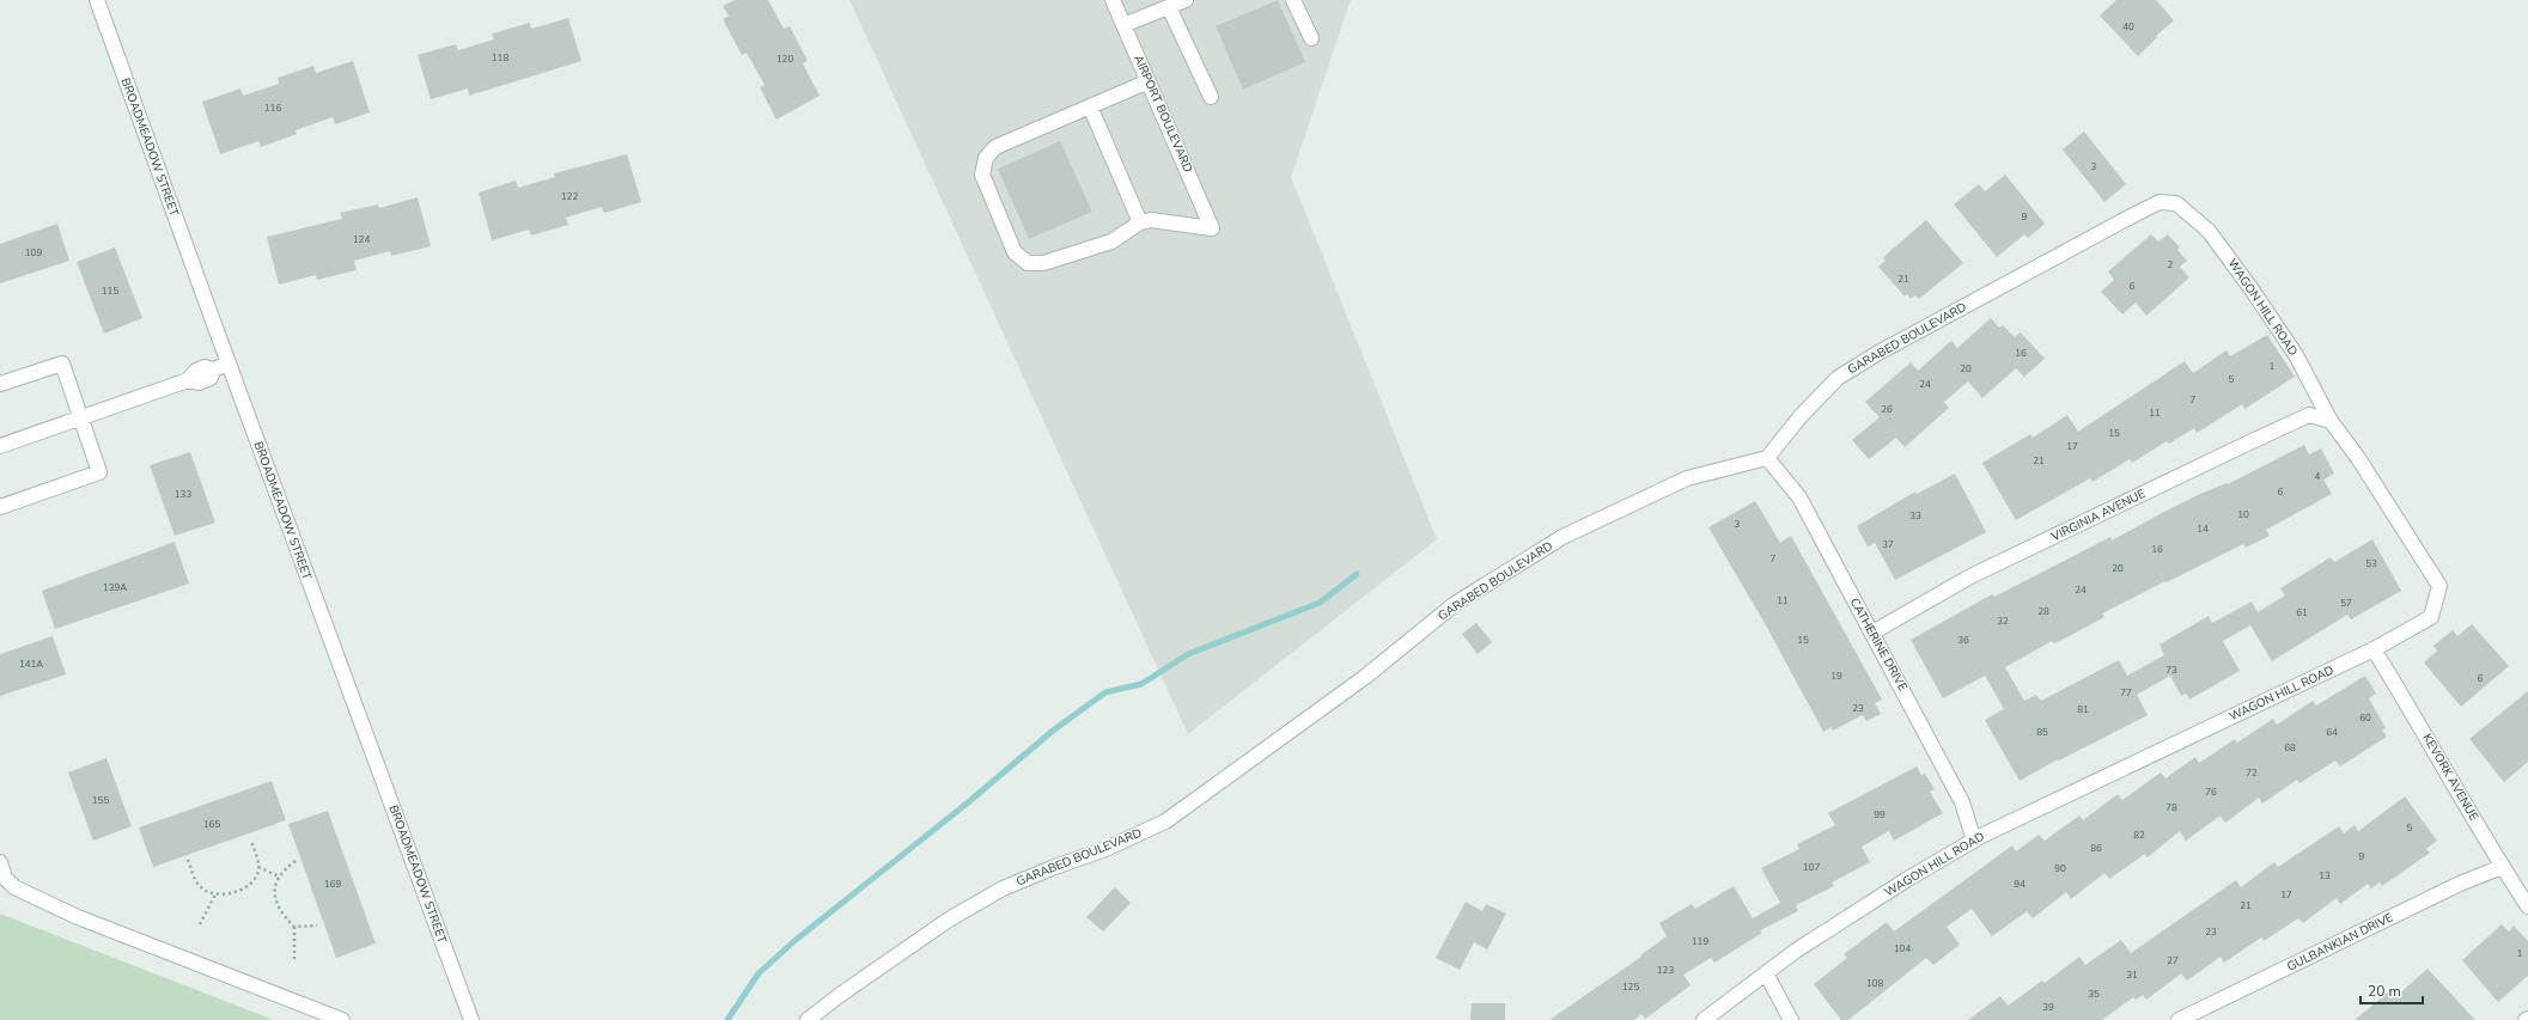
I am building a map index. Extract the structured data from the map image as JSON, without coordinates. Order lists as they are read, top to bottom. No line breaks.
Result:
{"streets":{"street":["AIRPORT BOULEVARD","BROADMEADOW STREET","WAGON HILL ROAD","GARABED BOULEVARD","VIRGINIA AVENUE","CATHERINE DRIVE","KEVORK AVENUE","GULBANKIAN DRIVE"]},"crossings":[["WAGON HILL ROAD","GARABED BOULEVARD"],["WAGON HILL ROAD","VIRGINIA AVENUE"],["WAGON HILL ROAD","CATHERINE DRIVE"],["WAGON HILL ROAD","KEVORK AVENUE"],["GARABED BOULEVARD","CATHERINE DRIVE"],["VIRGINIA AVENUE","CATHERINE DRIVE"],["KEVORK AVENUE","GULBANKIAN DRIVE"]],"house_numbers":["40","118","120","116","3","122","9","124","109","2","21","6","115","16","1","20","5","24","7","26","11","15","17","21","4","6","133","10","33","3","14","37","16","7","53","20","139A","24","11","57","28","61","32","15","36","141A","73","19","6","77","23","81","60","85","64","68","72","76","155","78","99","165","5","82","86","9","107","90","13","169","94","17","21","23","119","104","1","27","123","31","108","125","35","39"],"scale_bar":"20 m"}
